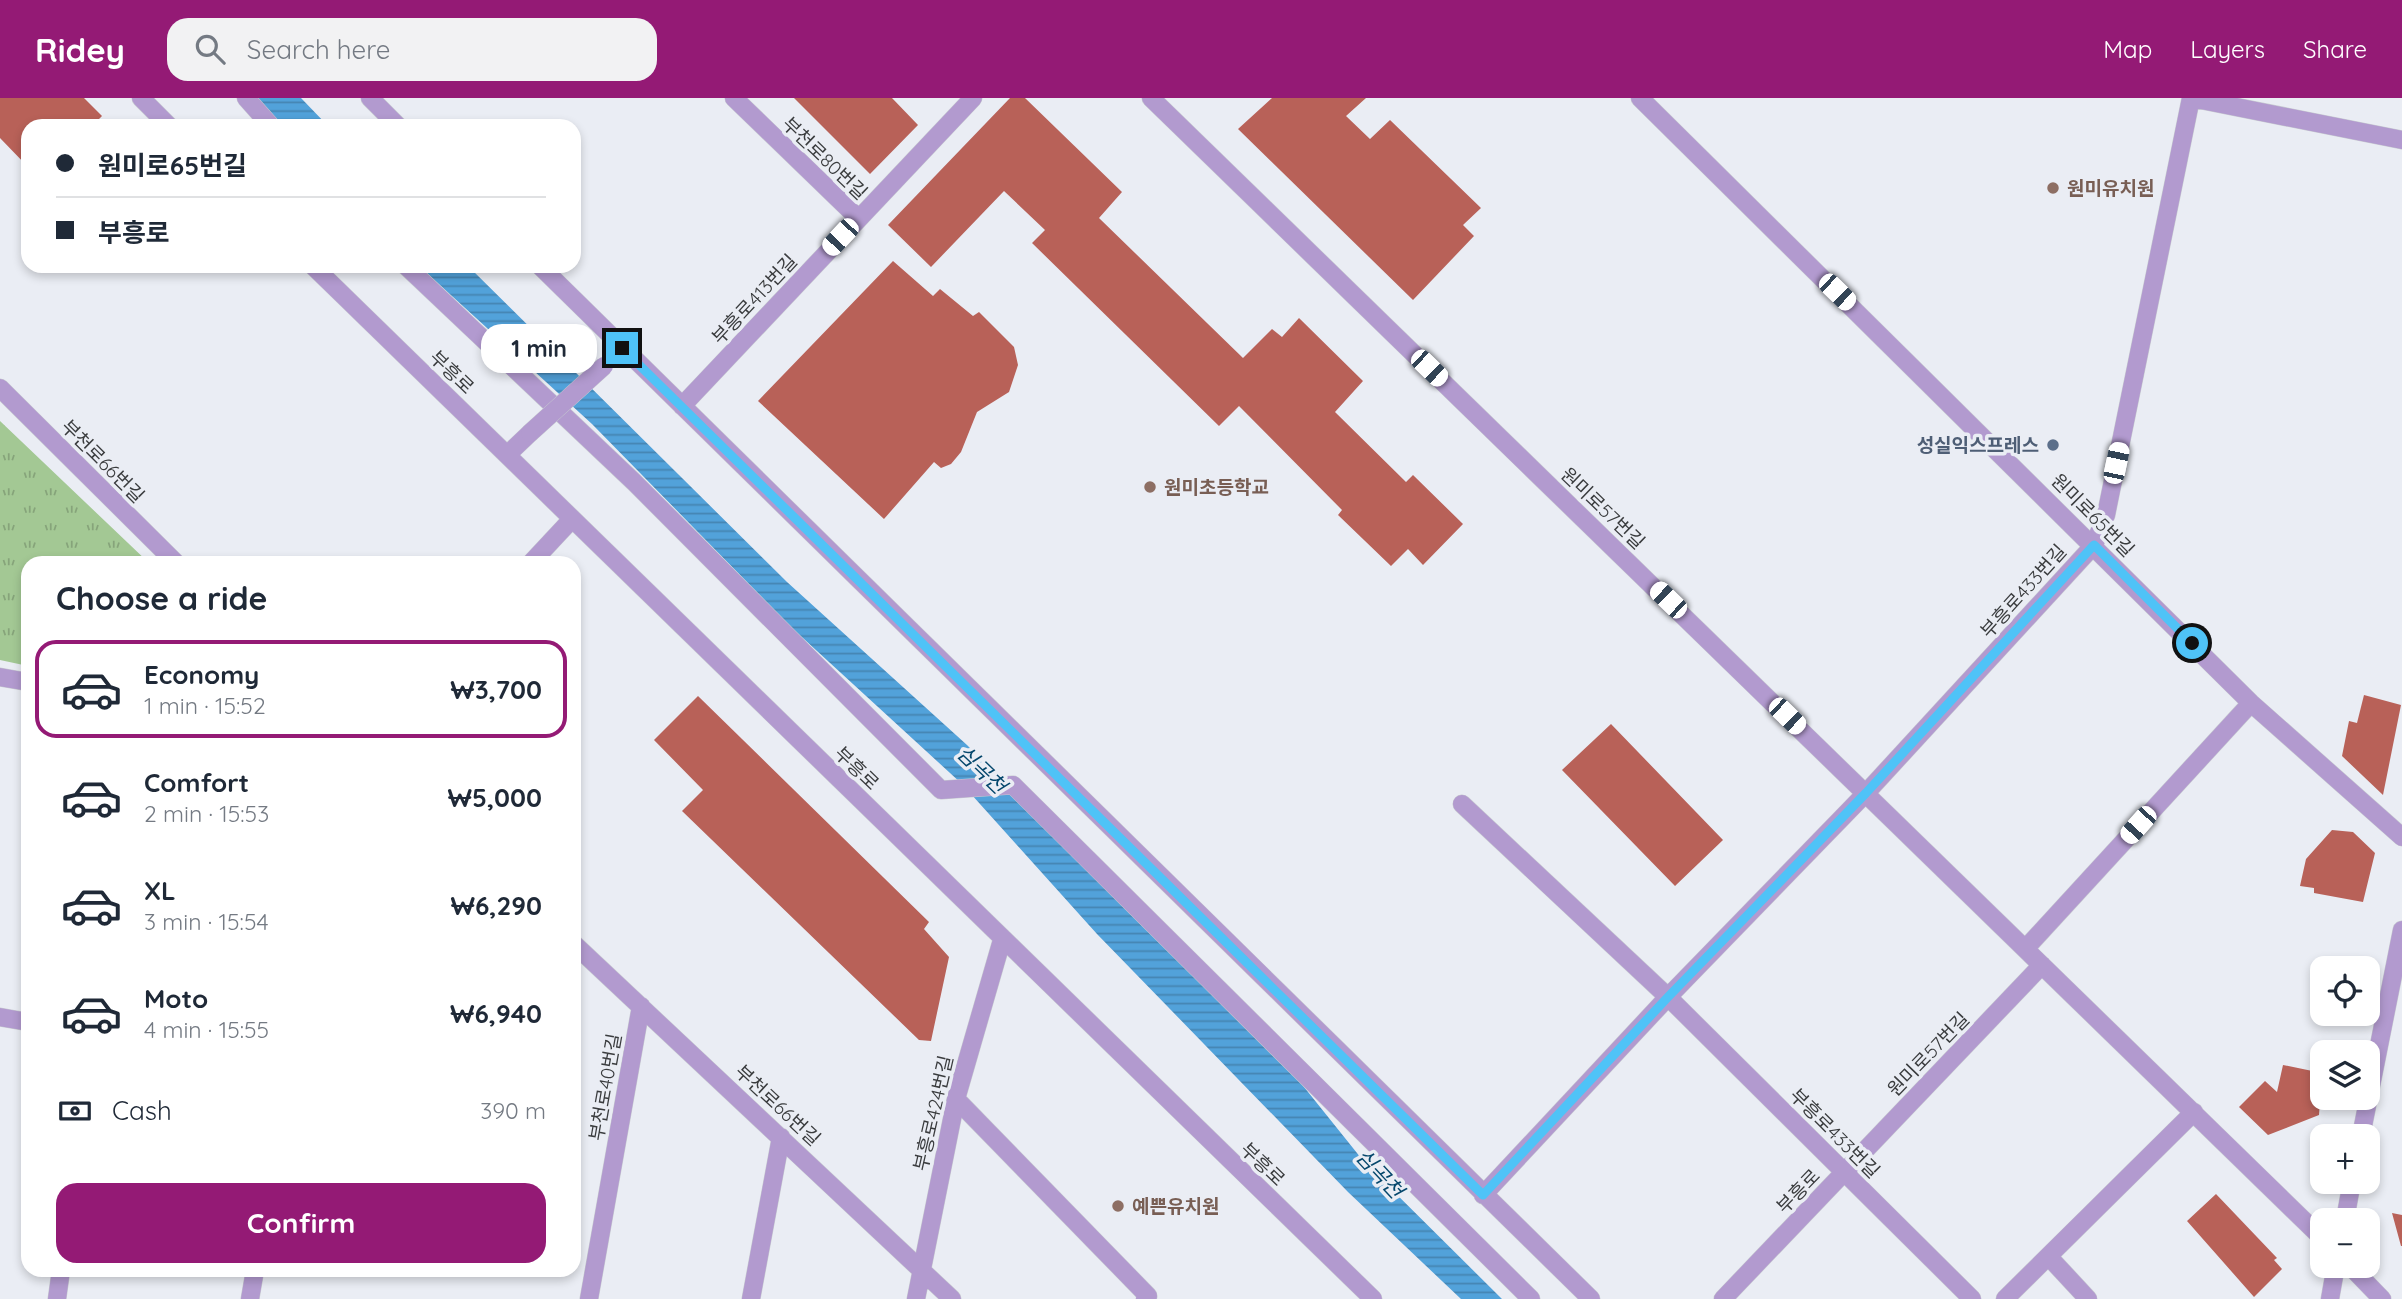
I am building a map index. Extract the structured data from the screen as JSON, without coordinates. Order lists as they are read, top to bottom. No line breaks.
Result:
{"streets":{"street":["부천로80번길","부흥로413번길","부흥로","부천로66번길","원미로57번길","원미로65번길","부흥로433번길","부천로40번길","부흥로424번길"]},"crossings":[["부천로80번길","부흥로413번길"],["부흥로","원미로57번길"],["부흥로","부흥로433번길"],["부흥로","부흥로424번길"],["부천로66번길","부천로40번길"],["부천로66번길","부흥로424번길"],["원미로57번길","부흥로433번길"],["원미로65번길","부흥로433번길"]],"water":["심곡천"],"places":["원미유치원","성실익스프레스","원미초등학교","예쁜유치원"],"page":{"header":"Ridey","search":"Search here","nav":["Map","Layers","Share"],"banner":["원미로65번길","부흥로"],"bubble":"1 min","heading":"Choose a ride","list":[{"name":"Economy","note":"1 min · 15:52","value":"₩3,700"},{"name":"Comfort","note":"2 min · 15:53","value":"₩5,000"},{"name":"XL","note":"3 min · 15:54","value":"₩6,290"},{"name":"Moto","note":"4 min · 15:55","value":"₩6,940"}],"map_buttons":["+","−"],"pay":["Cash","390 m"],"buttons":"Confirm"}}
